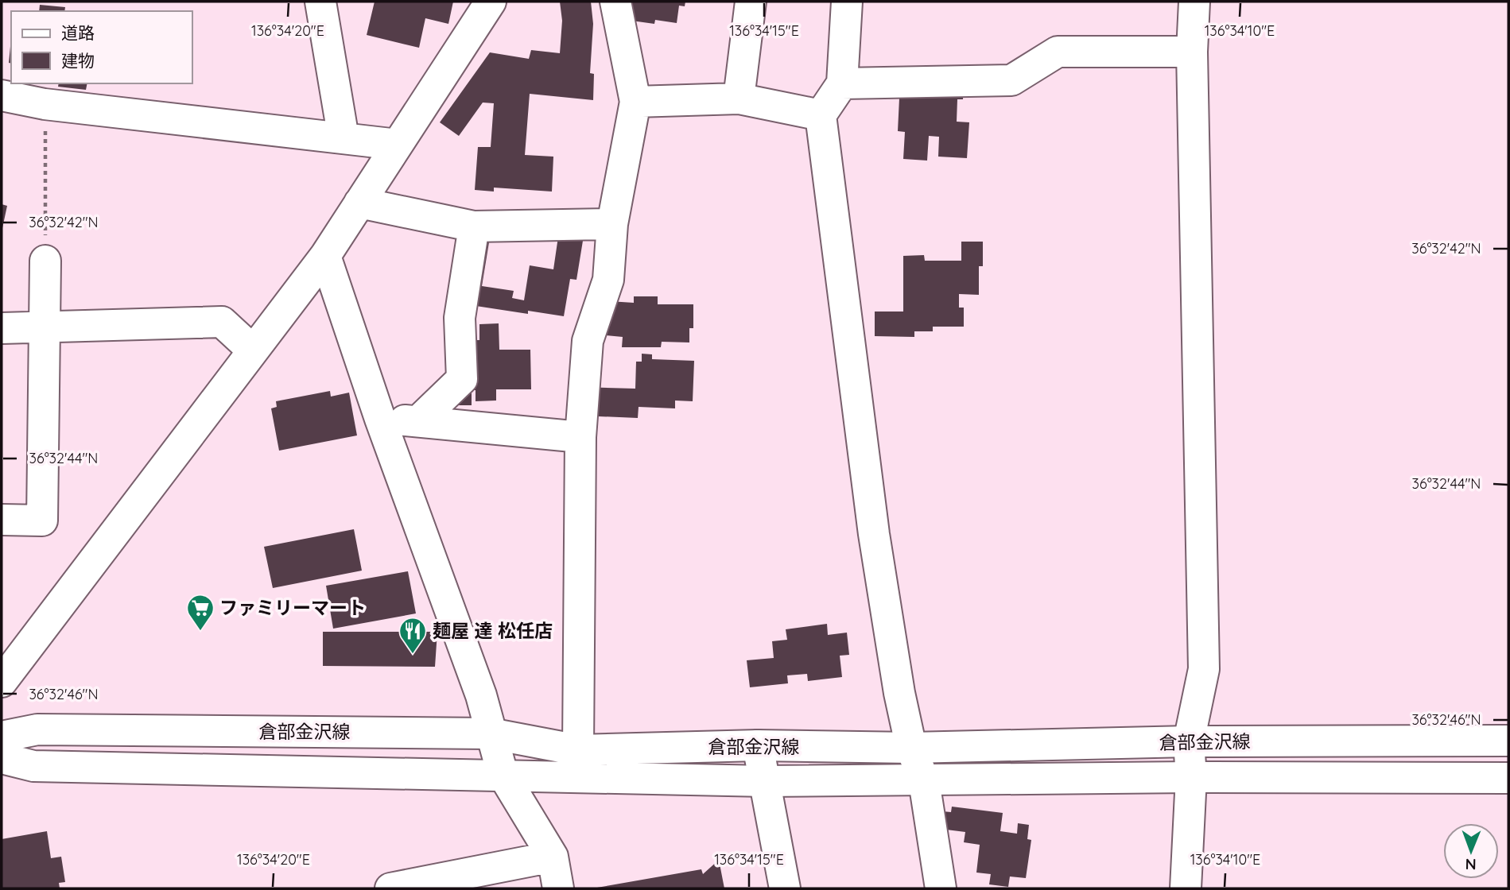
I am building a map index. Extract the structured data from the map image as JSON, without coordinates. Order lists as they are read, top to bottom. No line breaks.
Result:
{"streets":{"street":["倉部金沢線"]},"places":{"supermarket":["ファミリーマート"],"restaurant":["麺屋 達 松任店"]},"legend":["道路","建物"],"north":"bottom","coordinates":["136°34'20\"E","136°34'15\"E","136°34'10\"E","36°32'42\"N","36°32'44\"N","36°32'46\"N"]}
